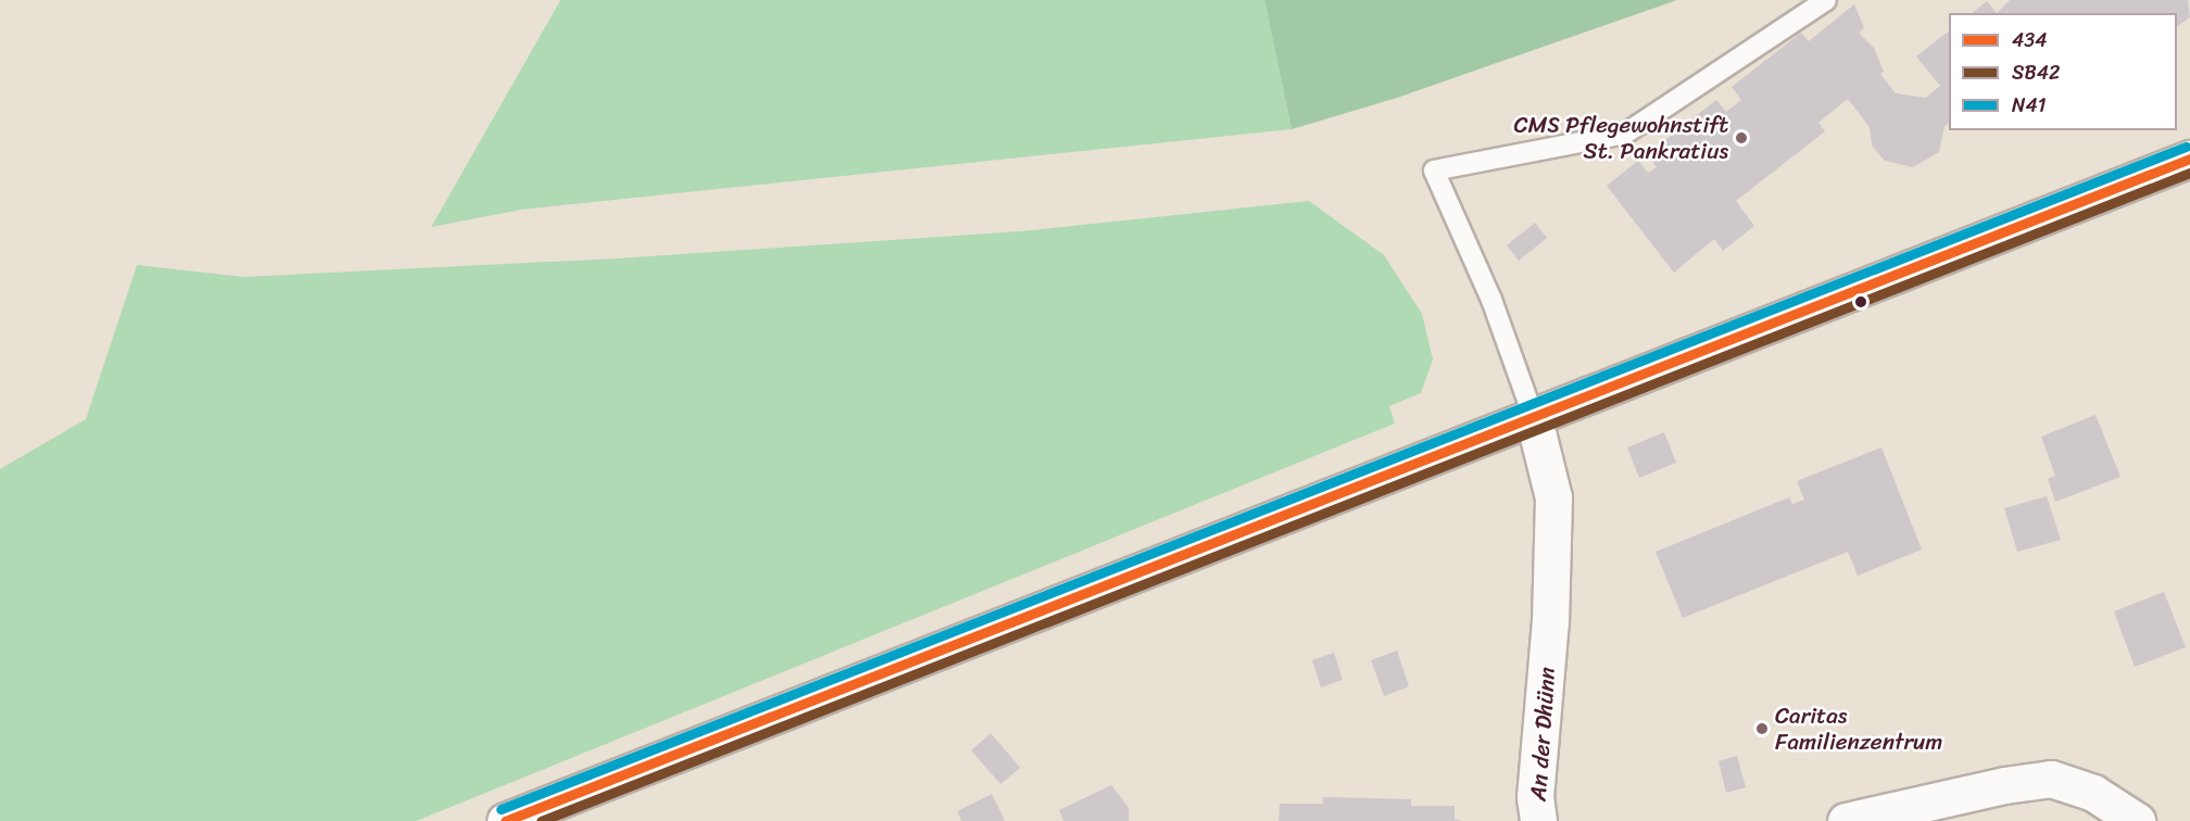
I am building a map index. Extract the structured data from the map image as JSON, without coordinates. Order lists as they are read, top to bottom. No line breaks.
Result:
{"streets":{"main road":["An der Dhünn"]},"places":["CMS Pflegewohnstift St. Pankratius","Caritas Familienzentrum"],"lines":["transit line N41","transit line 434","transit line SB42"],"legend":["434","SB42","N41"]}
